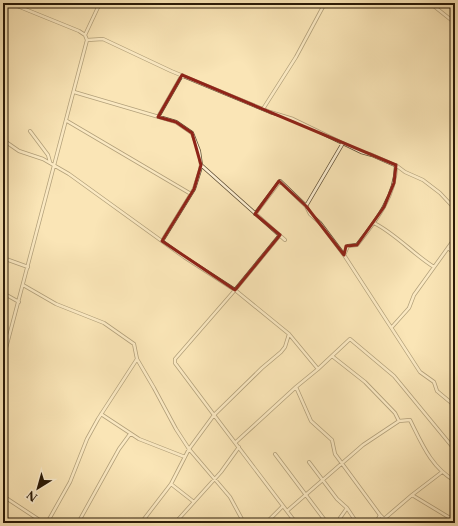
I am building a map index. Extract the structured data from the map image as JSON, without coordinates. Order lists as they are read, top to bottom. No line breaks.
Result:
{"north":"bottom left"}
